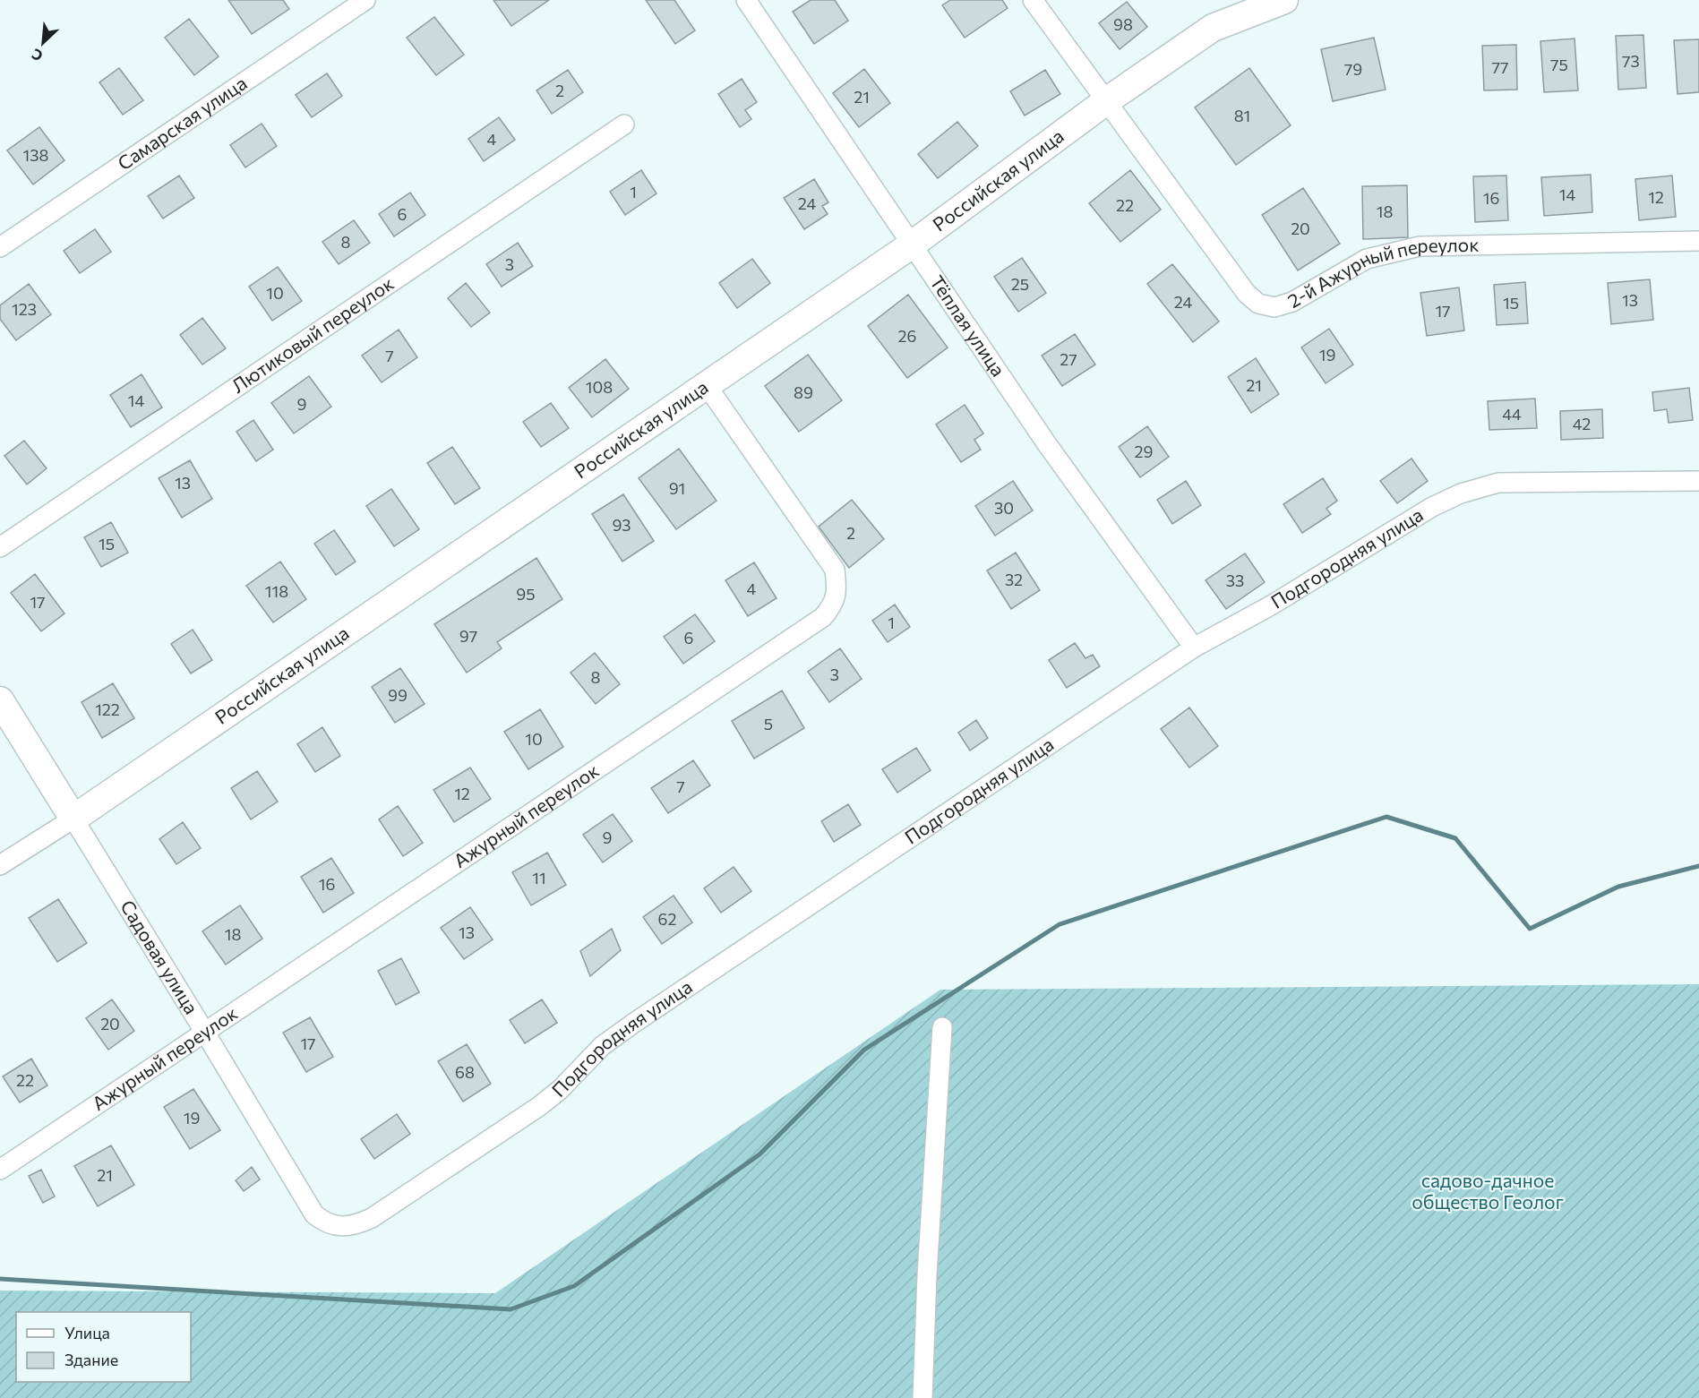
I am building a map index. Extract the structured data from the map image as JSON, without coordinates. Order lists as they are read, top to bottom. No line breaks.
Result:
{"streets":{"street":["Самарская улица","Российская улица","2-й Ажурный переулок","Тёплая улица","Лютиковый переулок","Подгородняя улица","Ажурный переулок","Садовая улица"]},"crossings":[["Российская улица","2-й Ажурный переулок"],["Российская улица","Тёплая улица"],["Российская улица","Ажурный переулок"],["Российская улица","Садовая улица"],["Тёплая улица","Подгородняя улица"],["Подгородняя улица","Садовая улица"],["Ажурный переулок","Садовая улица"]],"parks":["садово-дачное общество Геолог"],"house_numbers":["98","73","75","77","79","2","21","81","4","138","1","14","12","16","24","22","18","6","20","8","3","25","10","13","24","15","123","17","26","19","7","27","21","108","89","14","9","44","42","29","13","91","30","93","2","15","32","33","4","118","95","17","1","97","6","3","8","99","122","5","10","7","12","9","11","16","62","13","18","20","17","68","22","19","21"],"legend":["Улица","Здание"],"north":"bottom left"}
